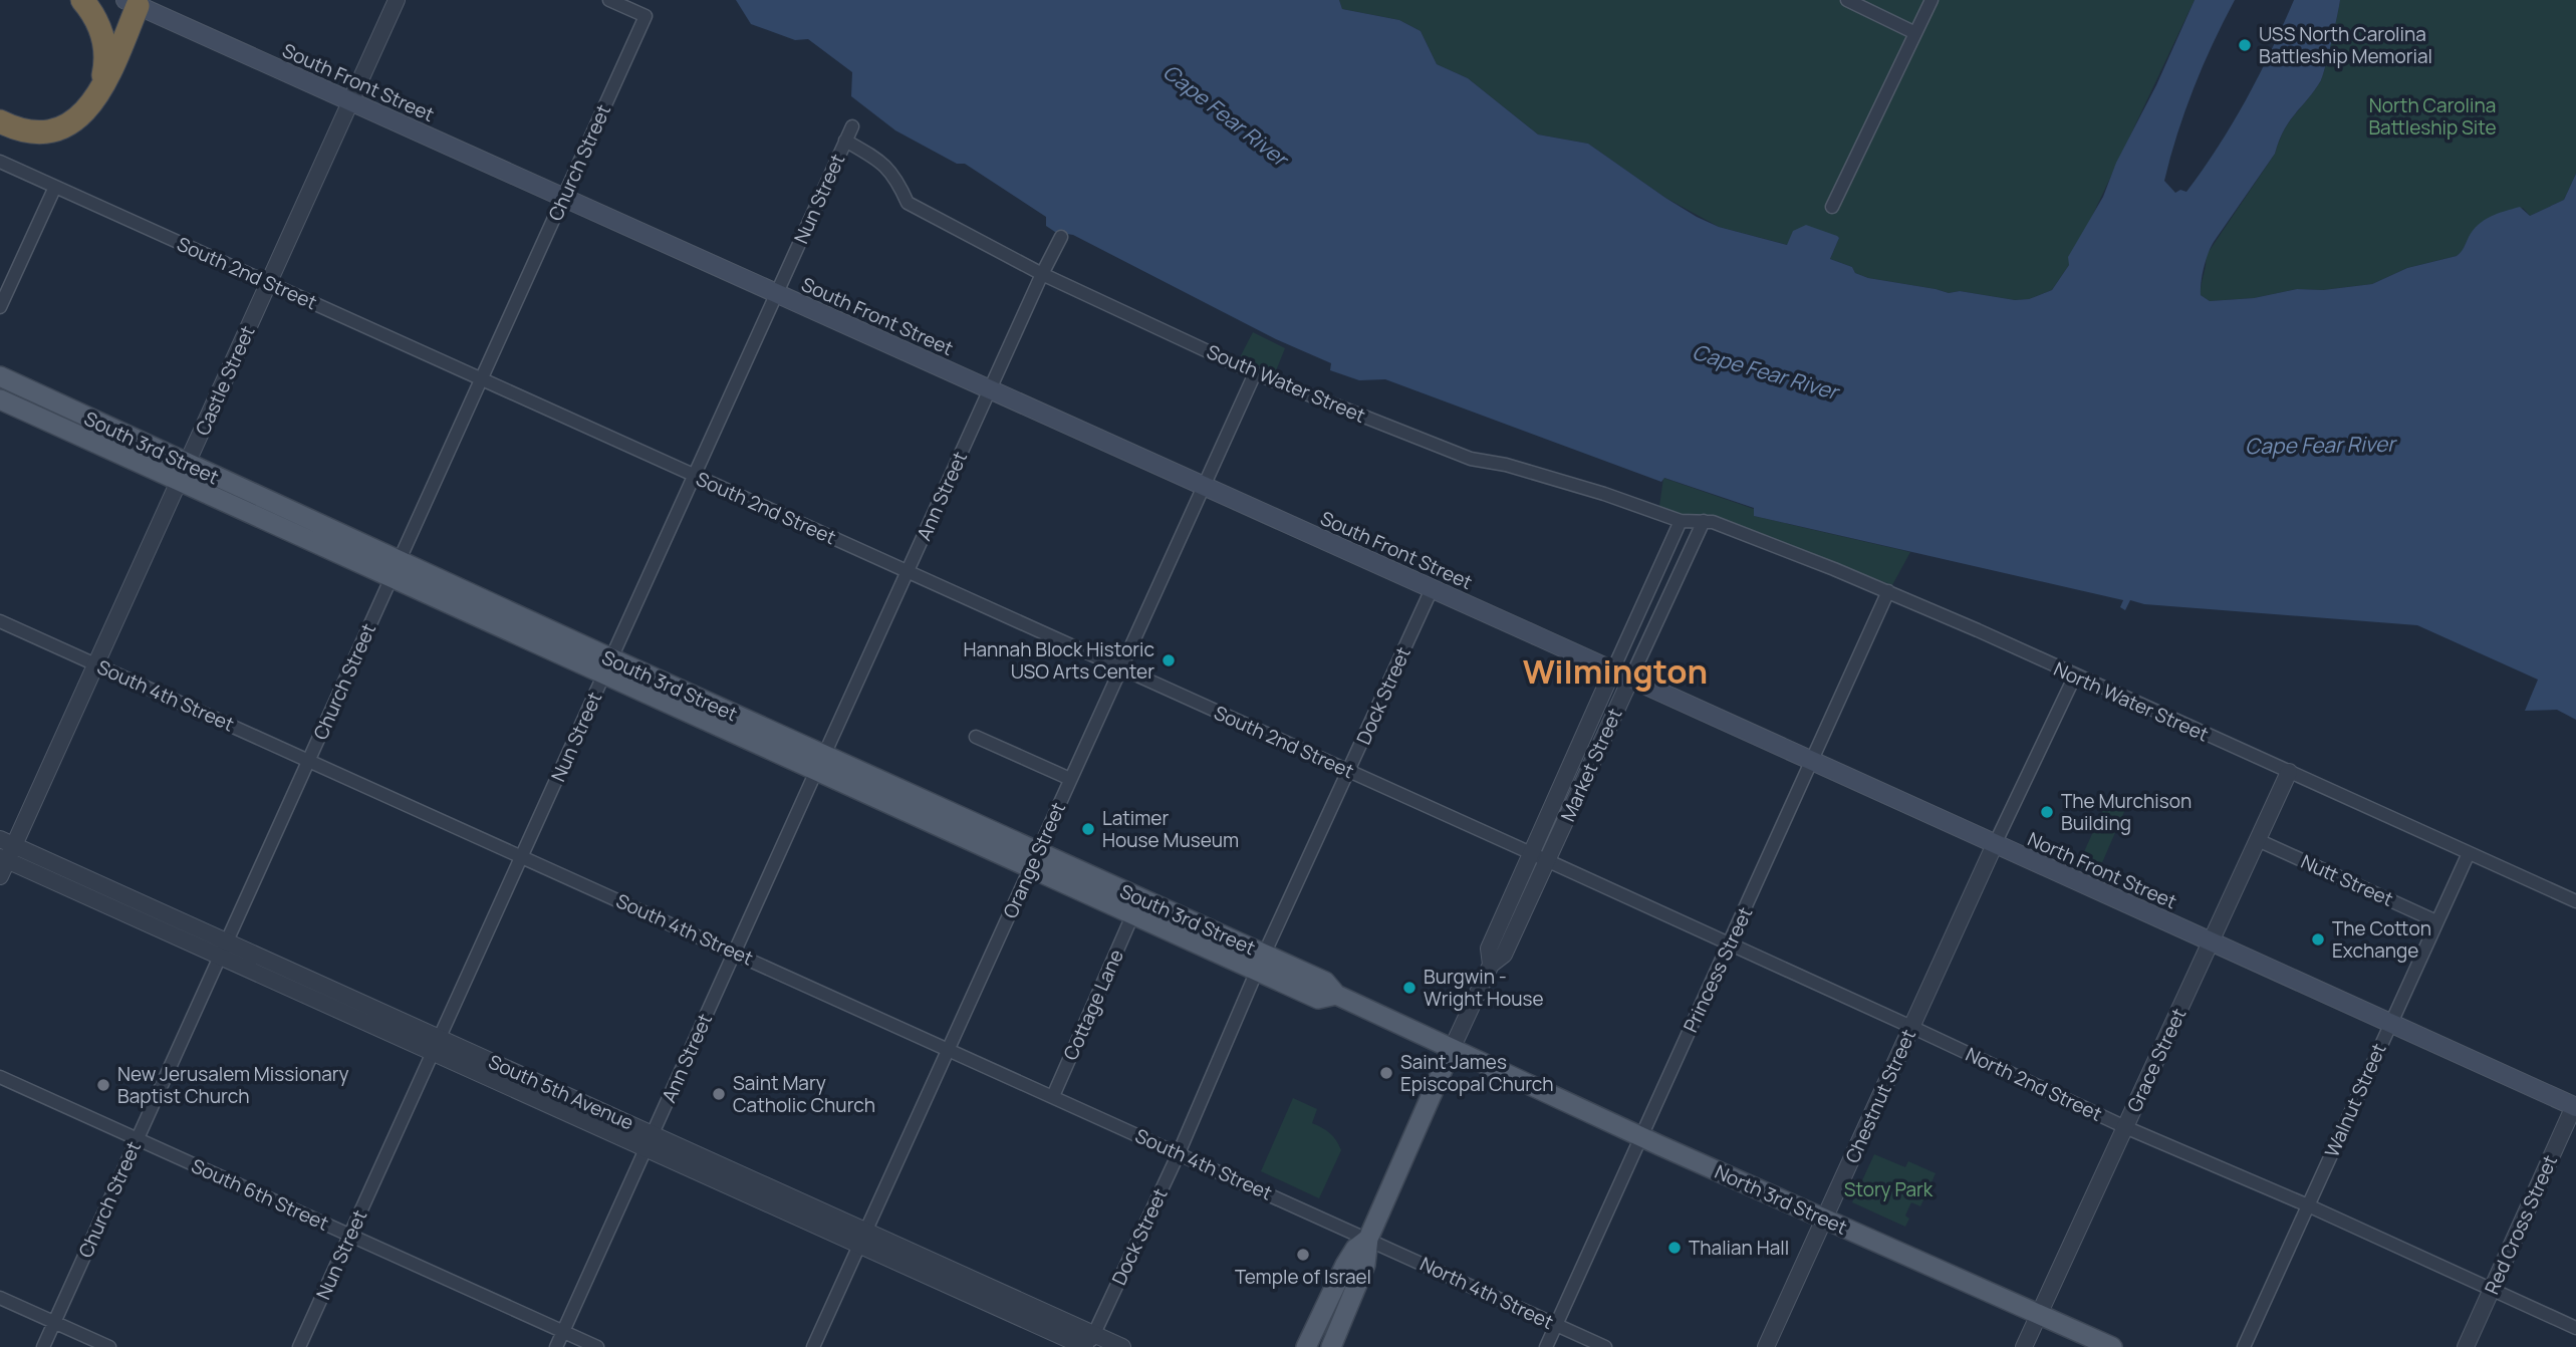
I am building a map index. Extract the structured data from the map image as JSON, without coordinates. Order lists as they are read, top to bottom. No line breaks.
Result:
{"streets":{"main road":["South Front Street","South 3rd Street","Market Street","North Front Street","North 3rd Street"],"street":["Church Street","Nun Street","South 2nd Street","Castle Street","South Water Street","Ann Street","South 4th Street","Dock Street","North Water Street","Orange Street","Nutt Street","Princess Street","Cottage Lane","Grace Street","North 2nd Street","South 5th Avenue","Chestnut Street","Walnut Street","South 6th Street","Red Cross Street","North 4th Street"]},"crossings":[["South Front Street","Church Street"],["South Front Street","Nun Street"],["South Front Street","Castle Street"],["South Front Street","Ann Street"],["South Front Street","Dock Street"],["South Front Street","Market Street"],["South Front Street","Orange Street"],["South Front Street","North Front Street"],["Church Street","South 2nd Street"],["Church Street","South 3rd Street"],["Church Street","South 4th Street"],["Church Street","South 5th Avenue"],["Church Street","South 6th Street"],["Nun Street","South 2nd Street"],["Nun Street","South Water Street"],["Nun Street","South 3rd Street"],["Nun Street","South 4th Street"],["Nun Street","South 5th Avenue"],["Nun Street","South 6th Street"],["South 2nd Street","Castle Street"],["South 2nd Street","Ann Street"],["South 2nd Street","Dock Street"],["South 2nd Street","Market Street"],["South 2nd Street","Orange Street"],["South 2nd Street","North 2nd Street"],["Castle Street","South 3rd Street"],["Castle Street","South 4th Street"],["Castle Street","South 5th Avenue"],["South Water Street","Ann Street"],["South Water Street","North Water Street"],["South Water Street","Market Street"],["South Water Street","Orange Street"],["South 3rd Street","Ann Street"],["South 3rd Street","Dock Street"],["South 3rd Street","Market Street"],["South 3rd Street","Orange Street"],["South 3rd Street","Cottage Lane"],["South 3rd Street","North 3rd Street"],["Ann Street","South 4th Street"],["Ann Street","South 5th Avenue"],["Ann Street","South 6th Street"],["South 4th Street","Dock Street"],["South 4th Street","Market Street"],["South 4th Street","Orange Street"],["South 4th Street","Cottage Lane"],["South 4th Street","North 4th Street"],["Dock Street","South 5th Avenue"],["North Water Street","Market Street"],["North Water Street","Princess Street"],["North Water Street","Grace Street"],["North Water Street","Walnut Street"],["Market Street","North Front Street"],["Market Street","North 2nd Street"],["Market Street","North 3rd Street"],["Market Street","North 4th Street"],["Orange Street","South 5th Avenue"],["North Front Street","Princess Street"],["North Front Street","Grace Street"],["North Front Street","Chestnut Street"],["North Front Street","Walnut Street"],["North Front Street","Red Cross Street"],["Nutt Street","Grace Street"],["Nutt Street","Walnut Street"],["Princess Street","North 2nd Street"],["Princess Street","North 3rd Street"],["Princess Street","North 4th Street"],["Grace Street","North 2nd Street"],["Grace Street","North 3rd Street"],["North 2nd Street","Chestnut Street"],["North 2nd Street","Walnut Street"],["North 2nd Street","Red Cross Street"],["Chestnut Street","North 3rd Street"]],"districts":["Wilmington"],"water":["Cape Fear River"],"parks":["North Carolina Battleship Site","Story Park"],"places":["USS North Carolina Battleship Memorial","Hannah Block Historic USO Arts Center","The Murchison Building","Latimer House Museum","The Cotton Exchange","Burgwin - Wright House","Saint James Episcopal Church","New Jerusalem Missionary Baptist Church","Saint Mary Catholic Church","Thalian Hall","Temple of Israel"]}
